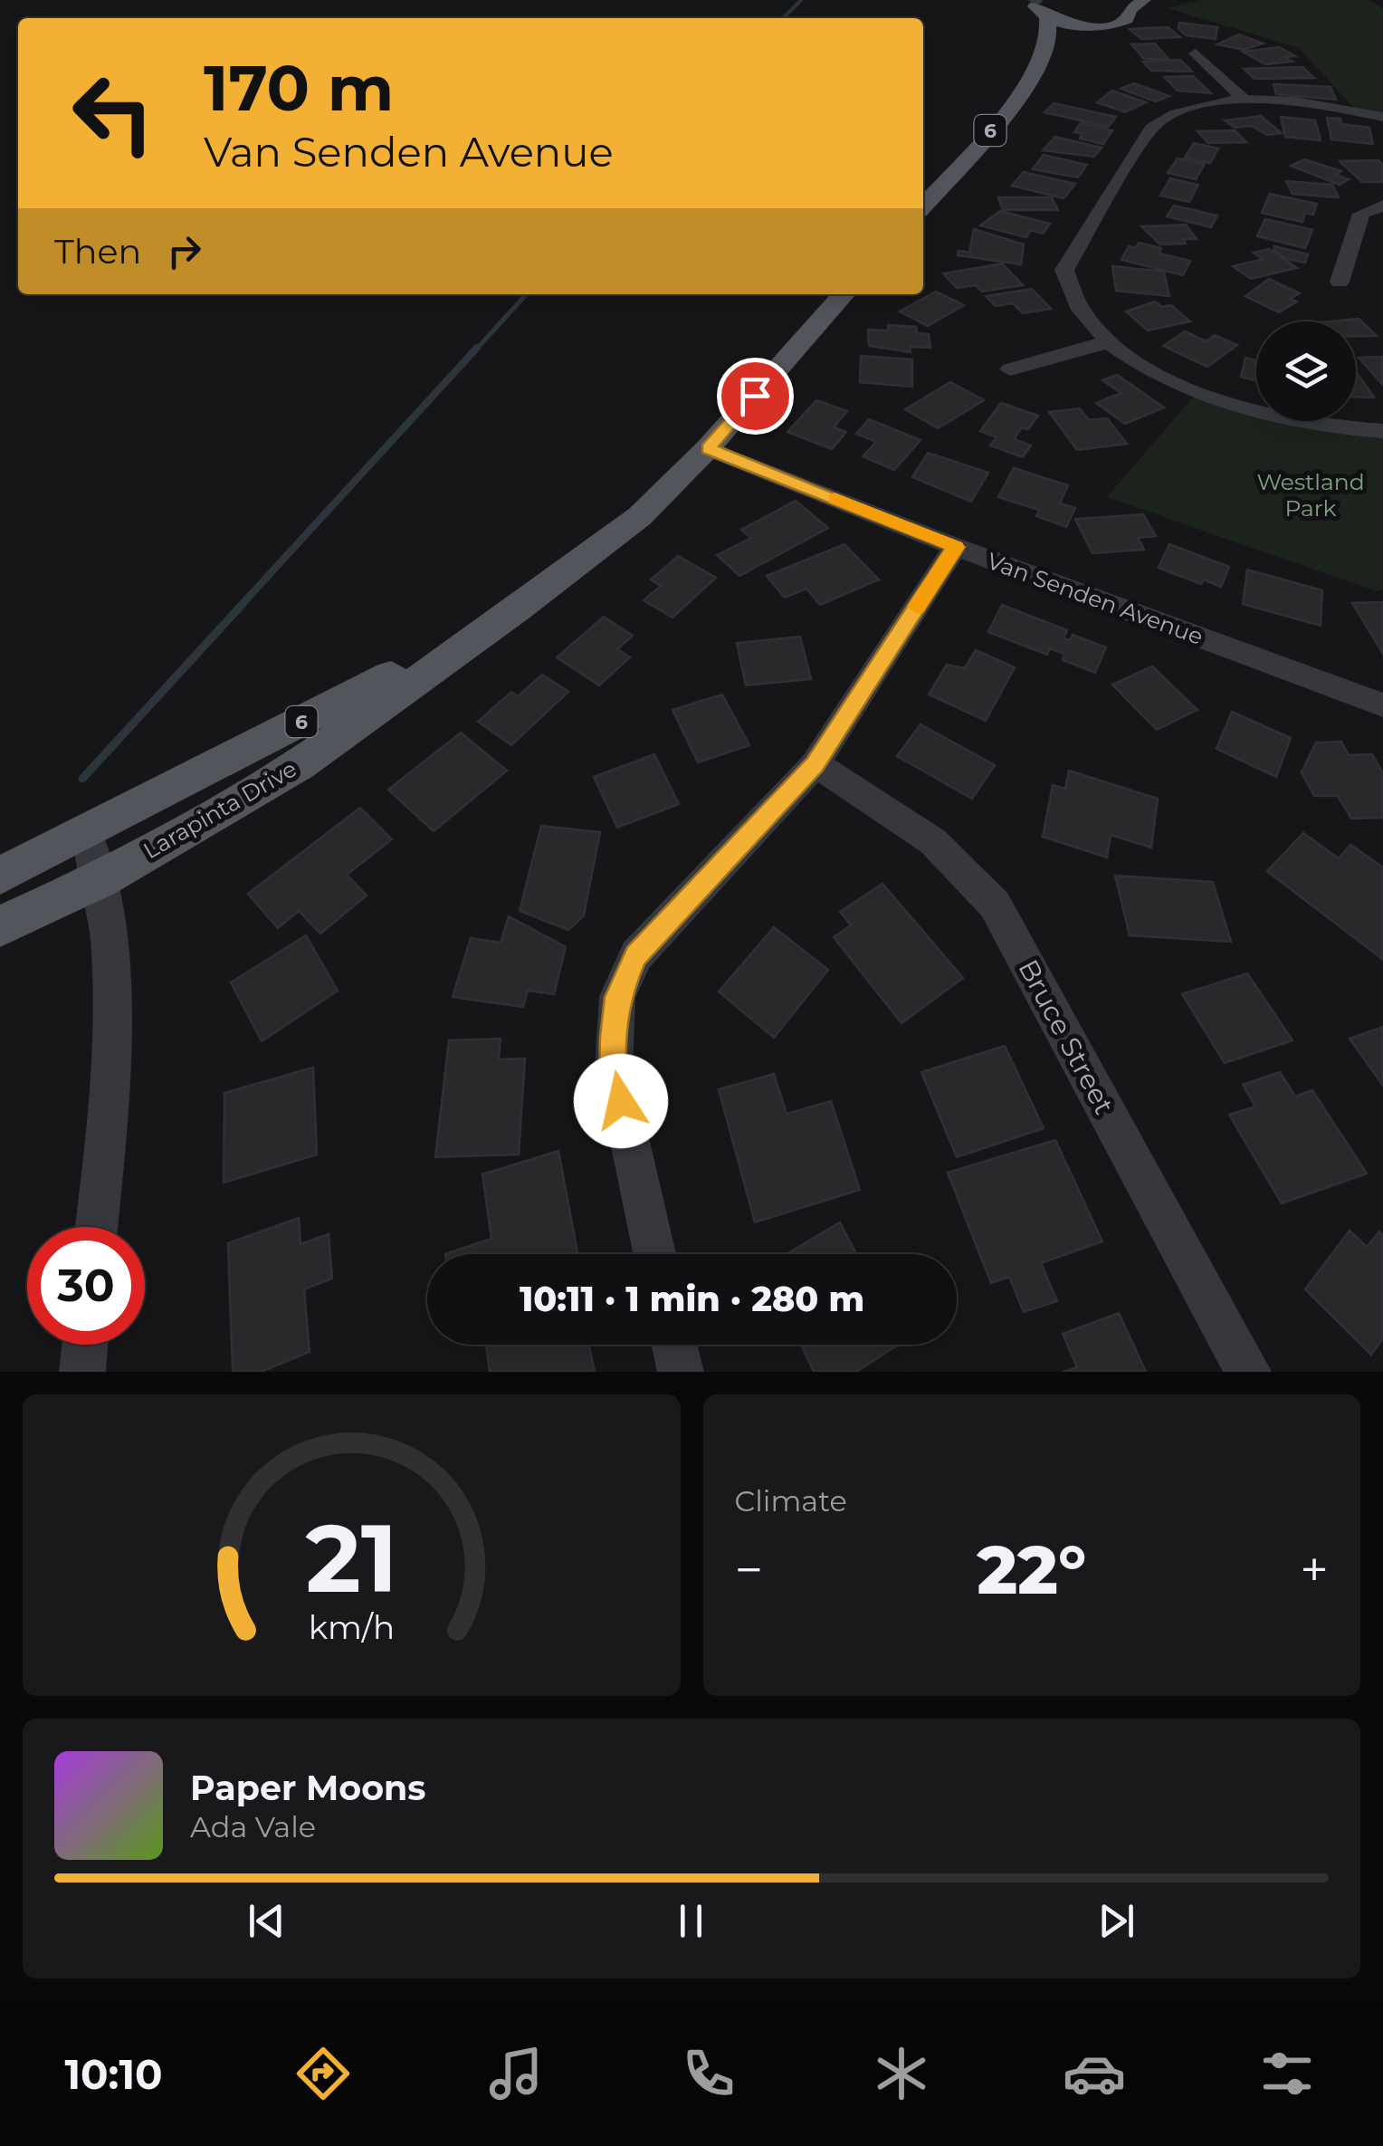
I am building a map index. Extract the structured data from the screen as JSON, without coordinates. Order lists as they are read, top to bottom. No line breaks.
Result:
{"streets":{"main road":["6","Larapinta Drive"],"street":["Van Senden Avenue","Bruce Street"]},"crossings":[["Van Senden Avenue","Larapinta Drive"]],"parks":["Westland Park"],"page":{"turn":["170 m","Van Senden Avenue"],"then":"Then","limit":"30","trip":"10:11 · 1 min · 280 m","tile":"Climate","heat":["−","22°","+"],"song":["Paper Moons","Ada Vale"],"tabs":"10:10","gauge":["21","km/h"]}}
